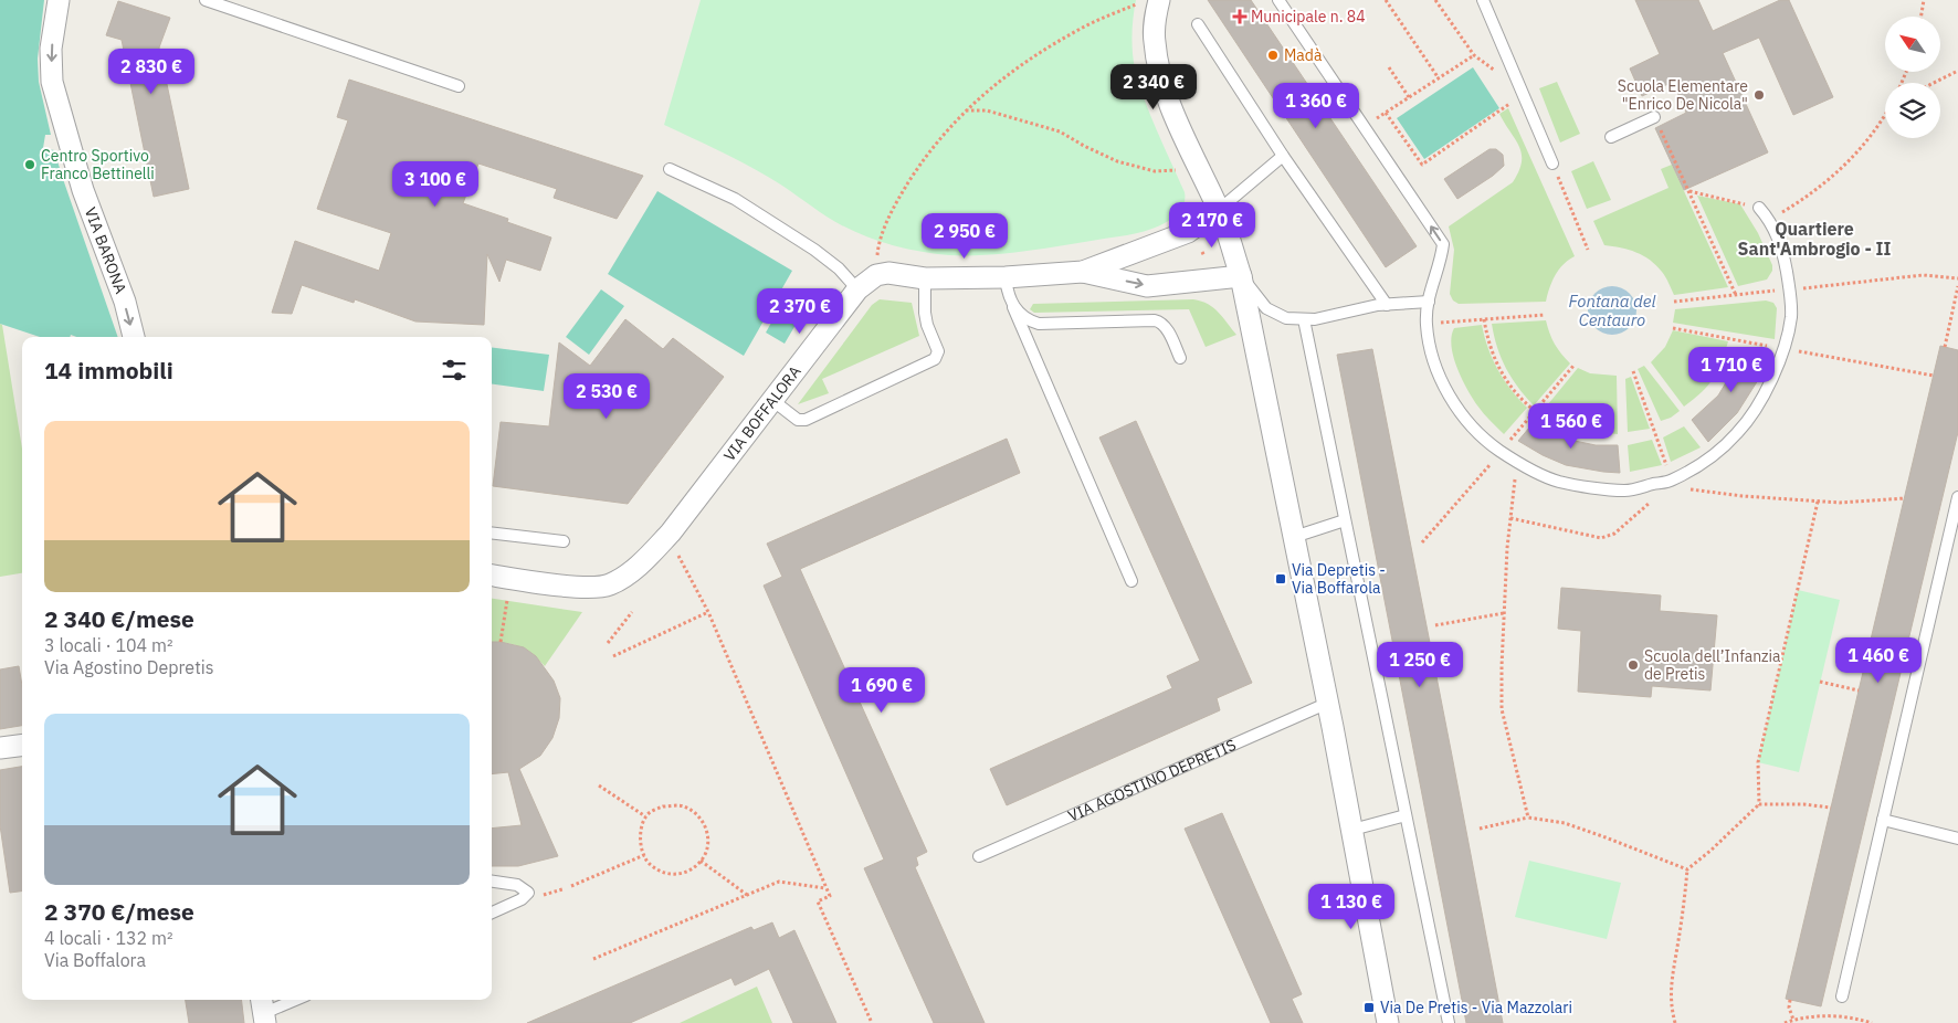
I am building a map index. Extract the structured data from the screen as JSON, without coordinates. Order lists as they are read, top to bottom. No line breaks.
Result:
{"streets":{"street":["VIA BARONA","VIA BOFFALORA"],"lane":["VIA AGOSTINO DEPRETIS"]},"one_way":["VIA BARONA"],"districts":["Quartiere Sant'Ambrogio - II"],"water":["Fontana del Centauro"],"places":{"health":["Municipale n. 84"],"other":["Madà","Scuola Elementare \"Enrico De Nicola\"","Centro Sportivo Franco Bettinelli","Scuola dell’Infanzia de Pretis"],"transit":["Via Depretis - Via Boffarola","Via De Pretis - Via Mazzolari"]},"north":"top left","page":{"price":["2 830 €","2 340 €","1 360 €","3 100 €","2 170 €","2 950 €","2 370 €","1 710 €","2 530 €","1 560 €","1 460 €","1 250 €","1 690 €","1 130 €"],"heading":"14 immobili","list":[{"name":"2 340 €/mese","note":"3 locali · 104 m² · Via Agostino Depretis"},{"name":"2 370 €/mese","note":"4 locali · 132 m² · Via Boffalora"}]}}
